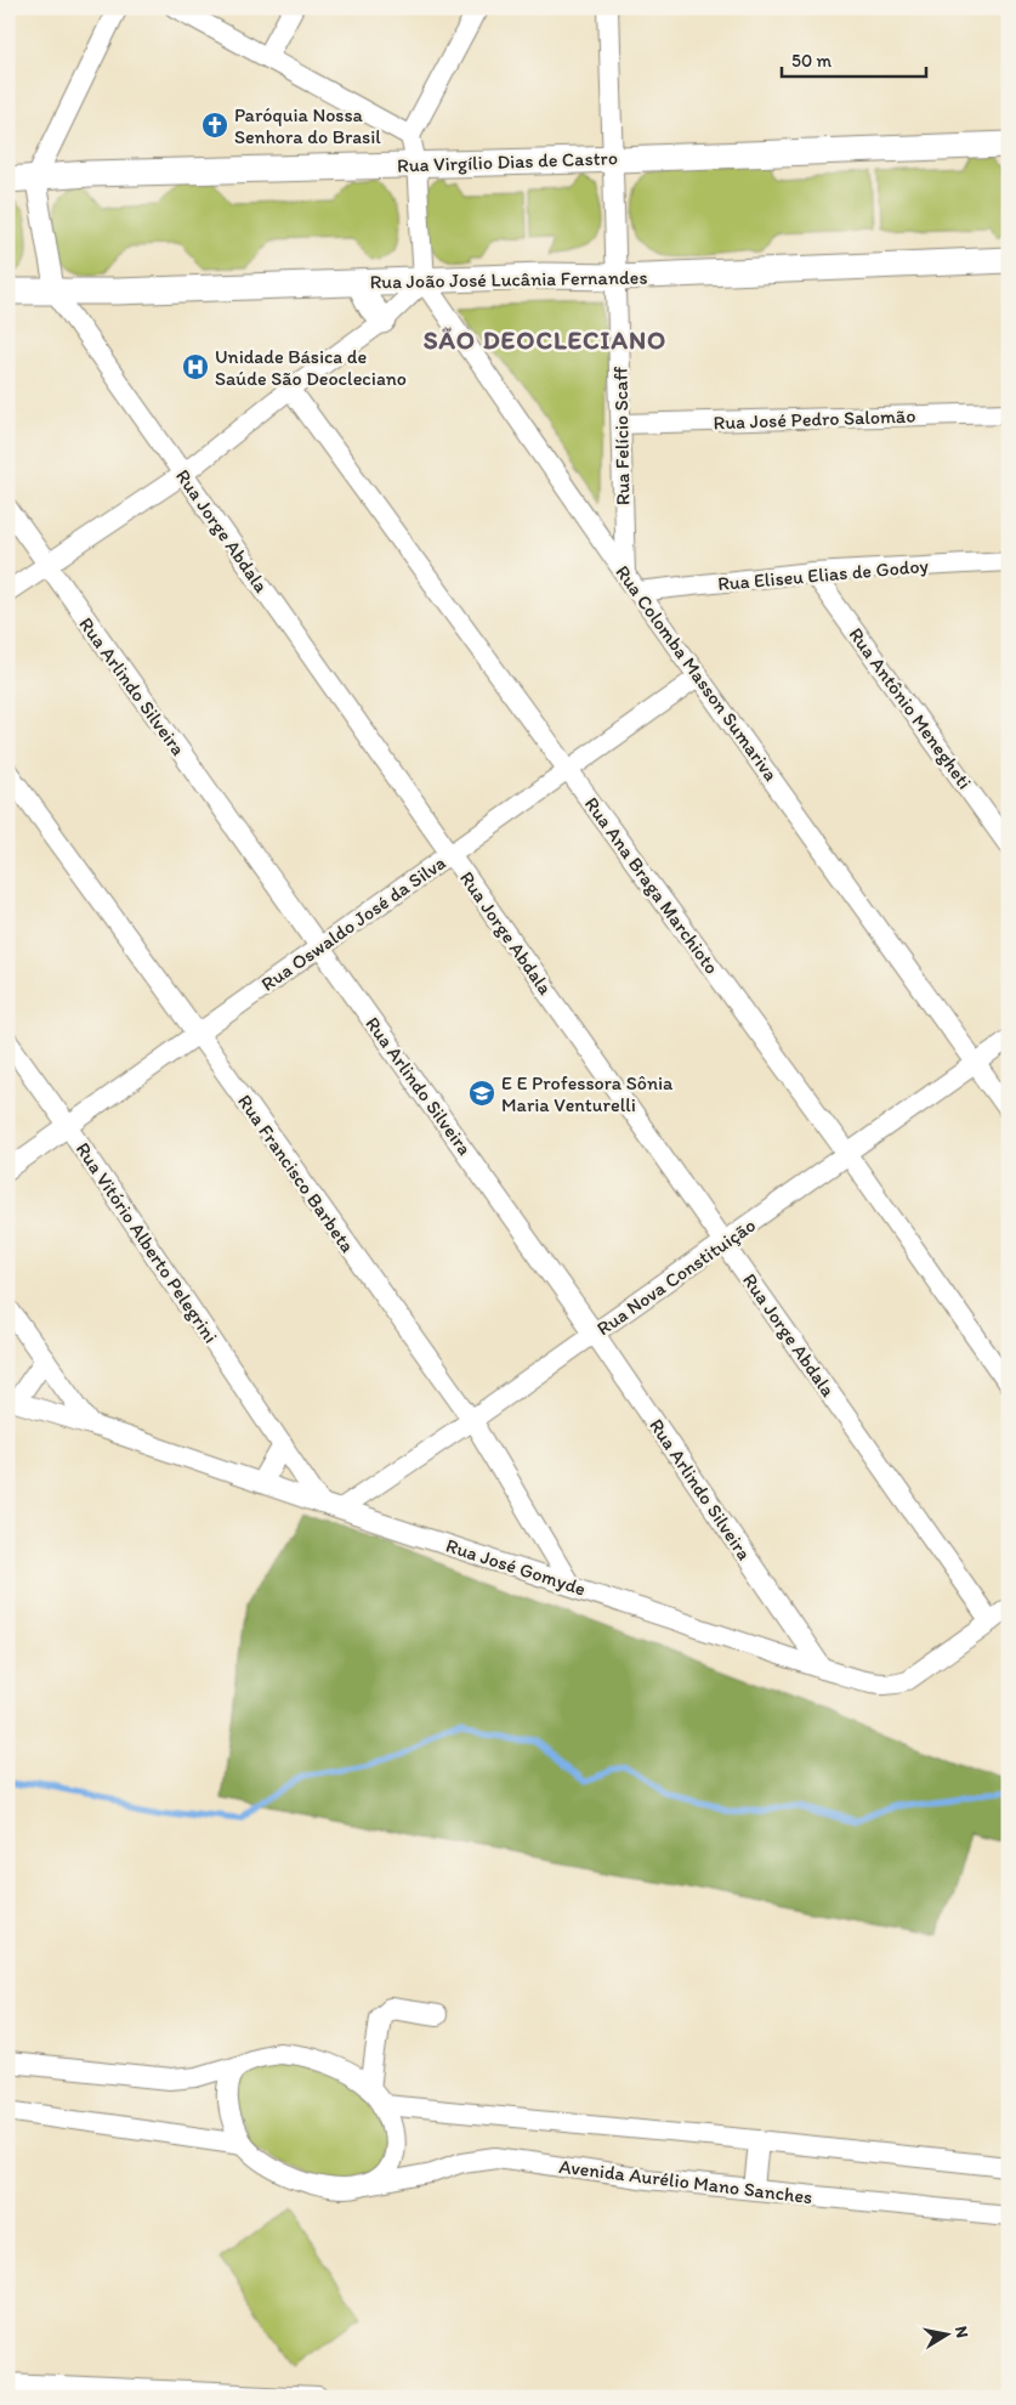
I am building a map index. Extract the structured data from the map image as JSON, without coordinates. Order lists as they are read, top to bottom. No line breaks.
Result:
{"streets":{"main road":["Rua Virgílio Dias de Castro","Rua João José Lucânia Fernandes"],"street":["Rua José Pedro Salomão","Rua Felício Scaff","Rua Jorge Abdala","Rua Eliseu Elias de Godoy","Rua Colomba Masson Sumariva","Rua Arlindo Silveira","Rua Antônio Menegheti","Rua Ana Braga Marchioto","Rua Oswaldo José da Silva","Rua Francisco Barbeta","Rua Vitório Alberto Pelegrini","Rua Nova Constituição","Rua José Gomyde","Avenida Aurélio Mano Sanches"]},"crossings":[["Rua Virgílio Dias de Castro","Rua Felício Scaff"],["Rua Virgílio Dias de Castro","Rua Jorge Abdala"],["Rua João José Lucânia Fernandes","Rua Felício Scaff"],["Rua João José Lucânia Fernandes","Rua Jorge Abdala"],["Rua João José Lucânia Fernandes","Rua Colomba Masson Sumariva"],["Rua José Pedro Salomão","Rua Felício Scaff"],["Rua Felício Scaff","Rua Colomba Masson Sumariva"],["Rua Jorge Abdala","Rua Oswaldo José da Silva"],["Rua Jorge Abdala","Rua Nova Constituição"],["Rua Jorge Abdala","Rua José Gomyde"],["Rua Eliseu Elias de Godoy","Rua Colomba Masson Sumariva"],["Rua Eliseu Elias de Godoy","Rua Antônio Menegheti"],["Rua Colomba Masson Sumariva","Rua Oswaldo José da Silva"],["Rua Colomba Masson Sumariva","Rua Nova Constituição"],["Rua Arlindo Silveira","Rua Oswaldo José da Silva"],["Rua Arlindo Silveira","Rua Nova Constituição"],["Rua Arlindo Silveira","Rua José Gomyde"],["Rua Ana Braga Marchioto","Rua Oswaldo José da Silva"],["Rua Ana Braga Marchioto","Rua Nova Constituição"],["Rua Oswaldo José da Silva","Rua Francisco Barbeta"],["Rua Oswaldo José da Silva","Rua Vitório Alberto Pelegrini"],["Rua Francisco Barbeta","Rua Nova Constituição"],["Rua Francisco Barbeta","Rua José Gomyde"],["Rua Vitório Alberto Pelegrini","Rua Nova Constituição"],["Rua Vitório Alberto Pelegrini","Rua José Gomyde"],["Rua Nova Constituição","Rua José Gomyde"]],"districts":["SÃO DEOCLECIANO"],"places":{"church":["Paróquia Nossa Senhora do Brasil"],"hospital":["Unidade Básica de Saúde São Deocleciano"],"school or university":["E E Professora Sônia Maria Venturelli"]},"scale_bar":"50 m","north":"right"}
